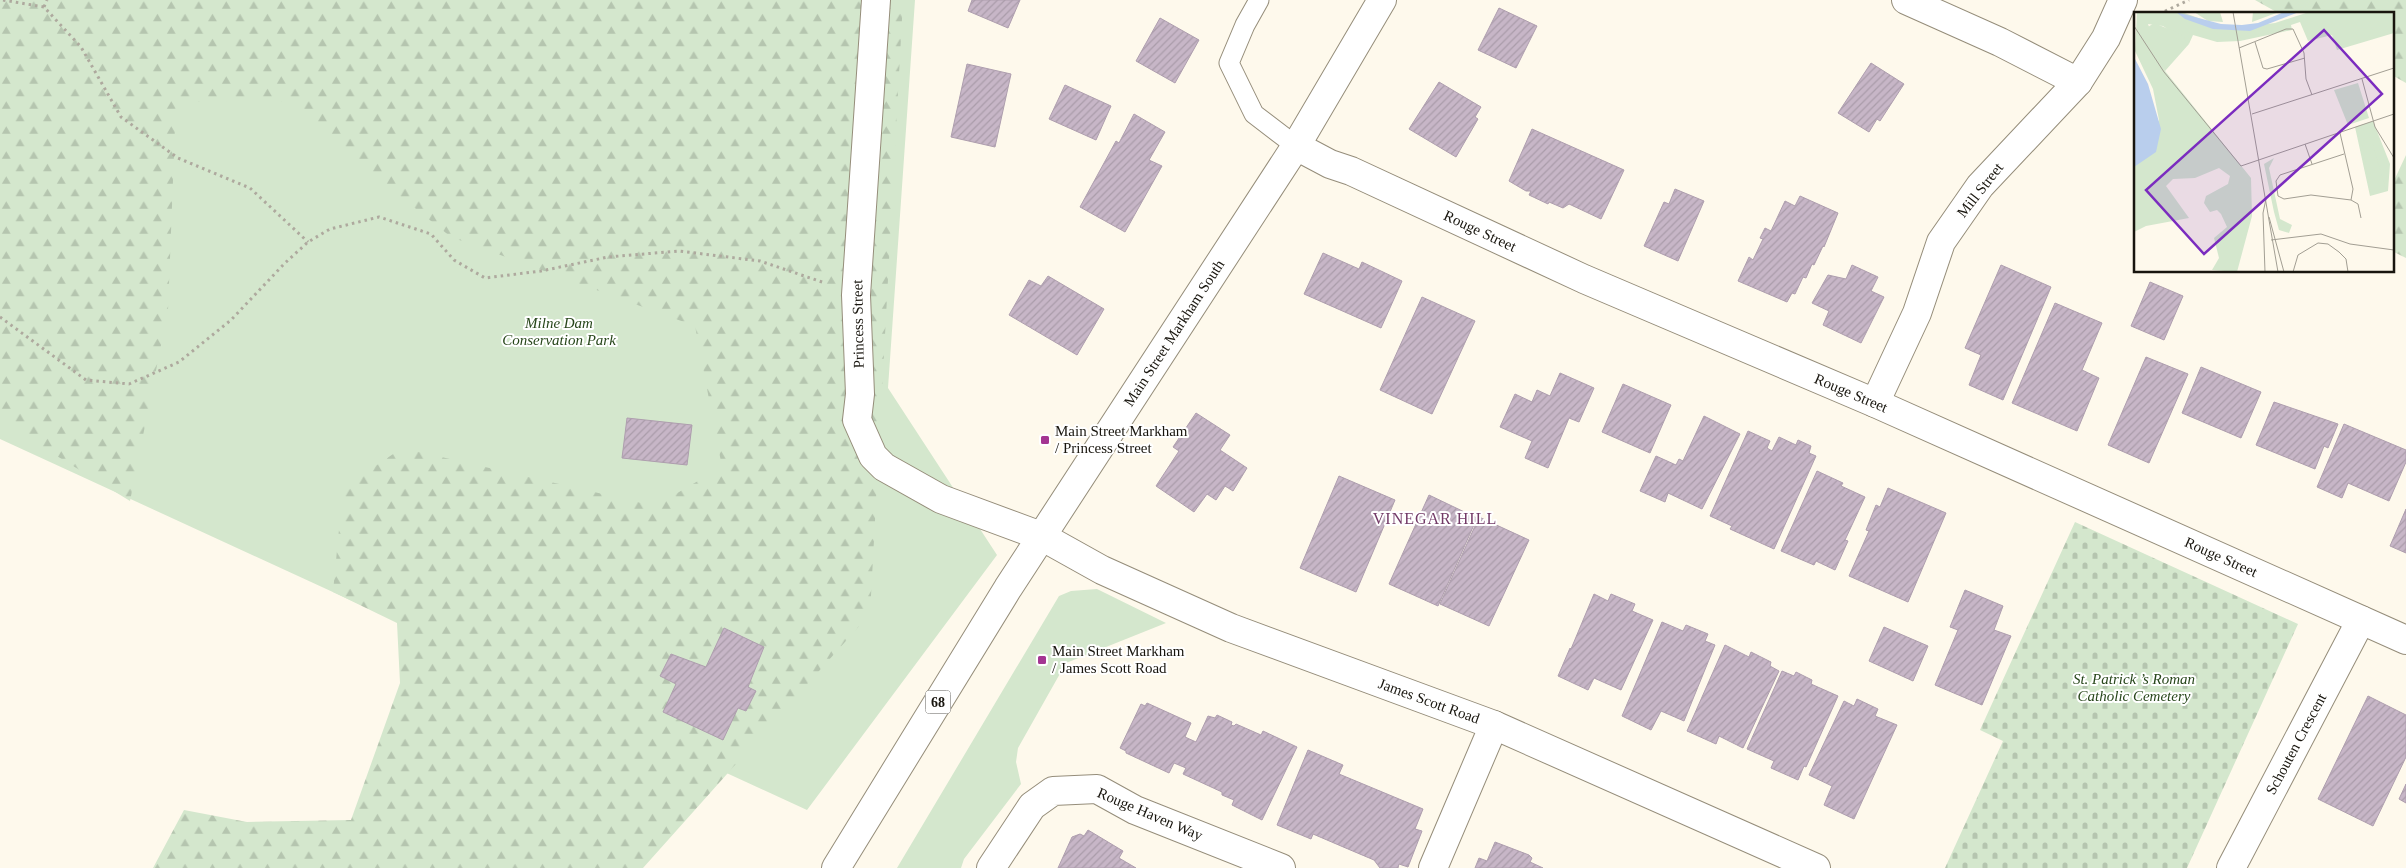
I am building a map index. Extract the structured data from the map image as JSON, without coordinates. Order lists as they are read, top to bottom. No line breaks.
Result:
{"streets":{"street":["Mill Street","Rouge Street","Princess Street","Main Street Markham South","James Scott Road","68","Schouten Crescent","Rouge Haven Way"]},"crossings":[["Mill Street","Rouge Street"],["Rouge Street","Main Street Markham South"],["Rouge Street","Schouten Crescent"],["Princess Street","Main Street Markham South"],["Princess Street","James Scott Road"],["Main Street Markham South","James Scott Road"]],"districts":["VINEGAR HILL"],"parks":["Milne Dam Conservation Park","St. Patrick ’s Roman Catholic Cemetery"],"places":{"transit":["Main Street Markham / Princess Street","Main Street Markham / James Scott Road"]}}
